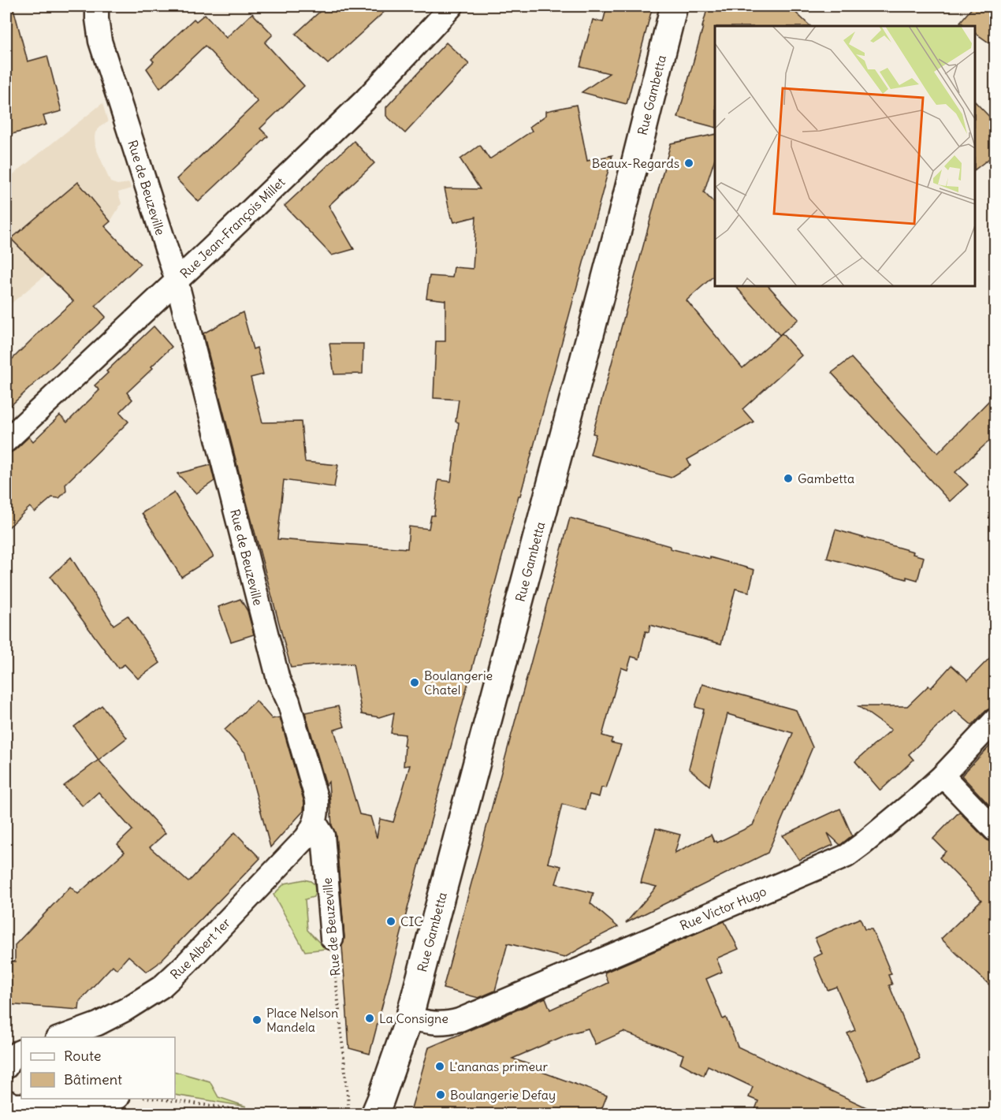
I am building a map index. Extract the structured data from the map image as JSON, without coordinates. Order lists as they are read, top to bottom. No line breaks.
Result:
{"streets":{"main road":["Rue Gambetta"],"street":["Rue de Beuzeville","Rue Jean-François Millet","Rue Victor Hugo","Rue Albert 1er"]},"crossings":[["Rue Gambetta","Rue de Beuzeville"],["Rue Gambetta","Rue Victor Hugo"],["Rue de Beuzeville","Rue Jean-François Millet"],["Rue de Beuzeville","Rue Albert 1er"]],"places":["Beaux-Regards","Gambetta","Boulangerie Chatel","CIC","La Consigne","Place Nelson Mandela","L'ananas primeur","Boulangerie Defay"],"legend":["Route","Bâtiment"]}
